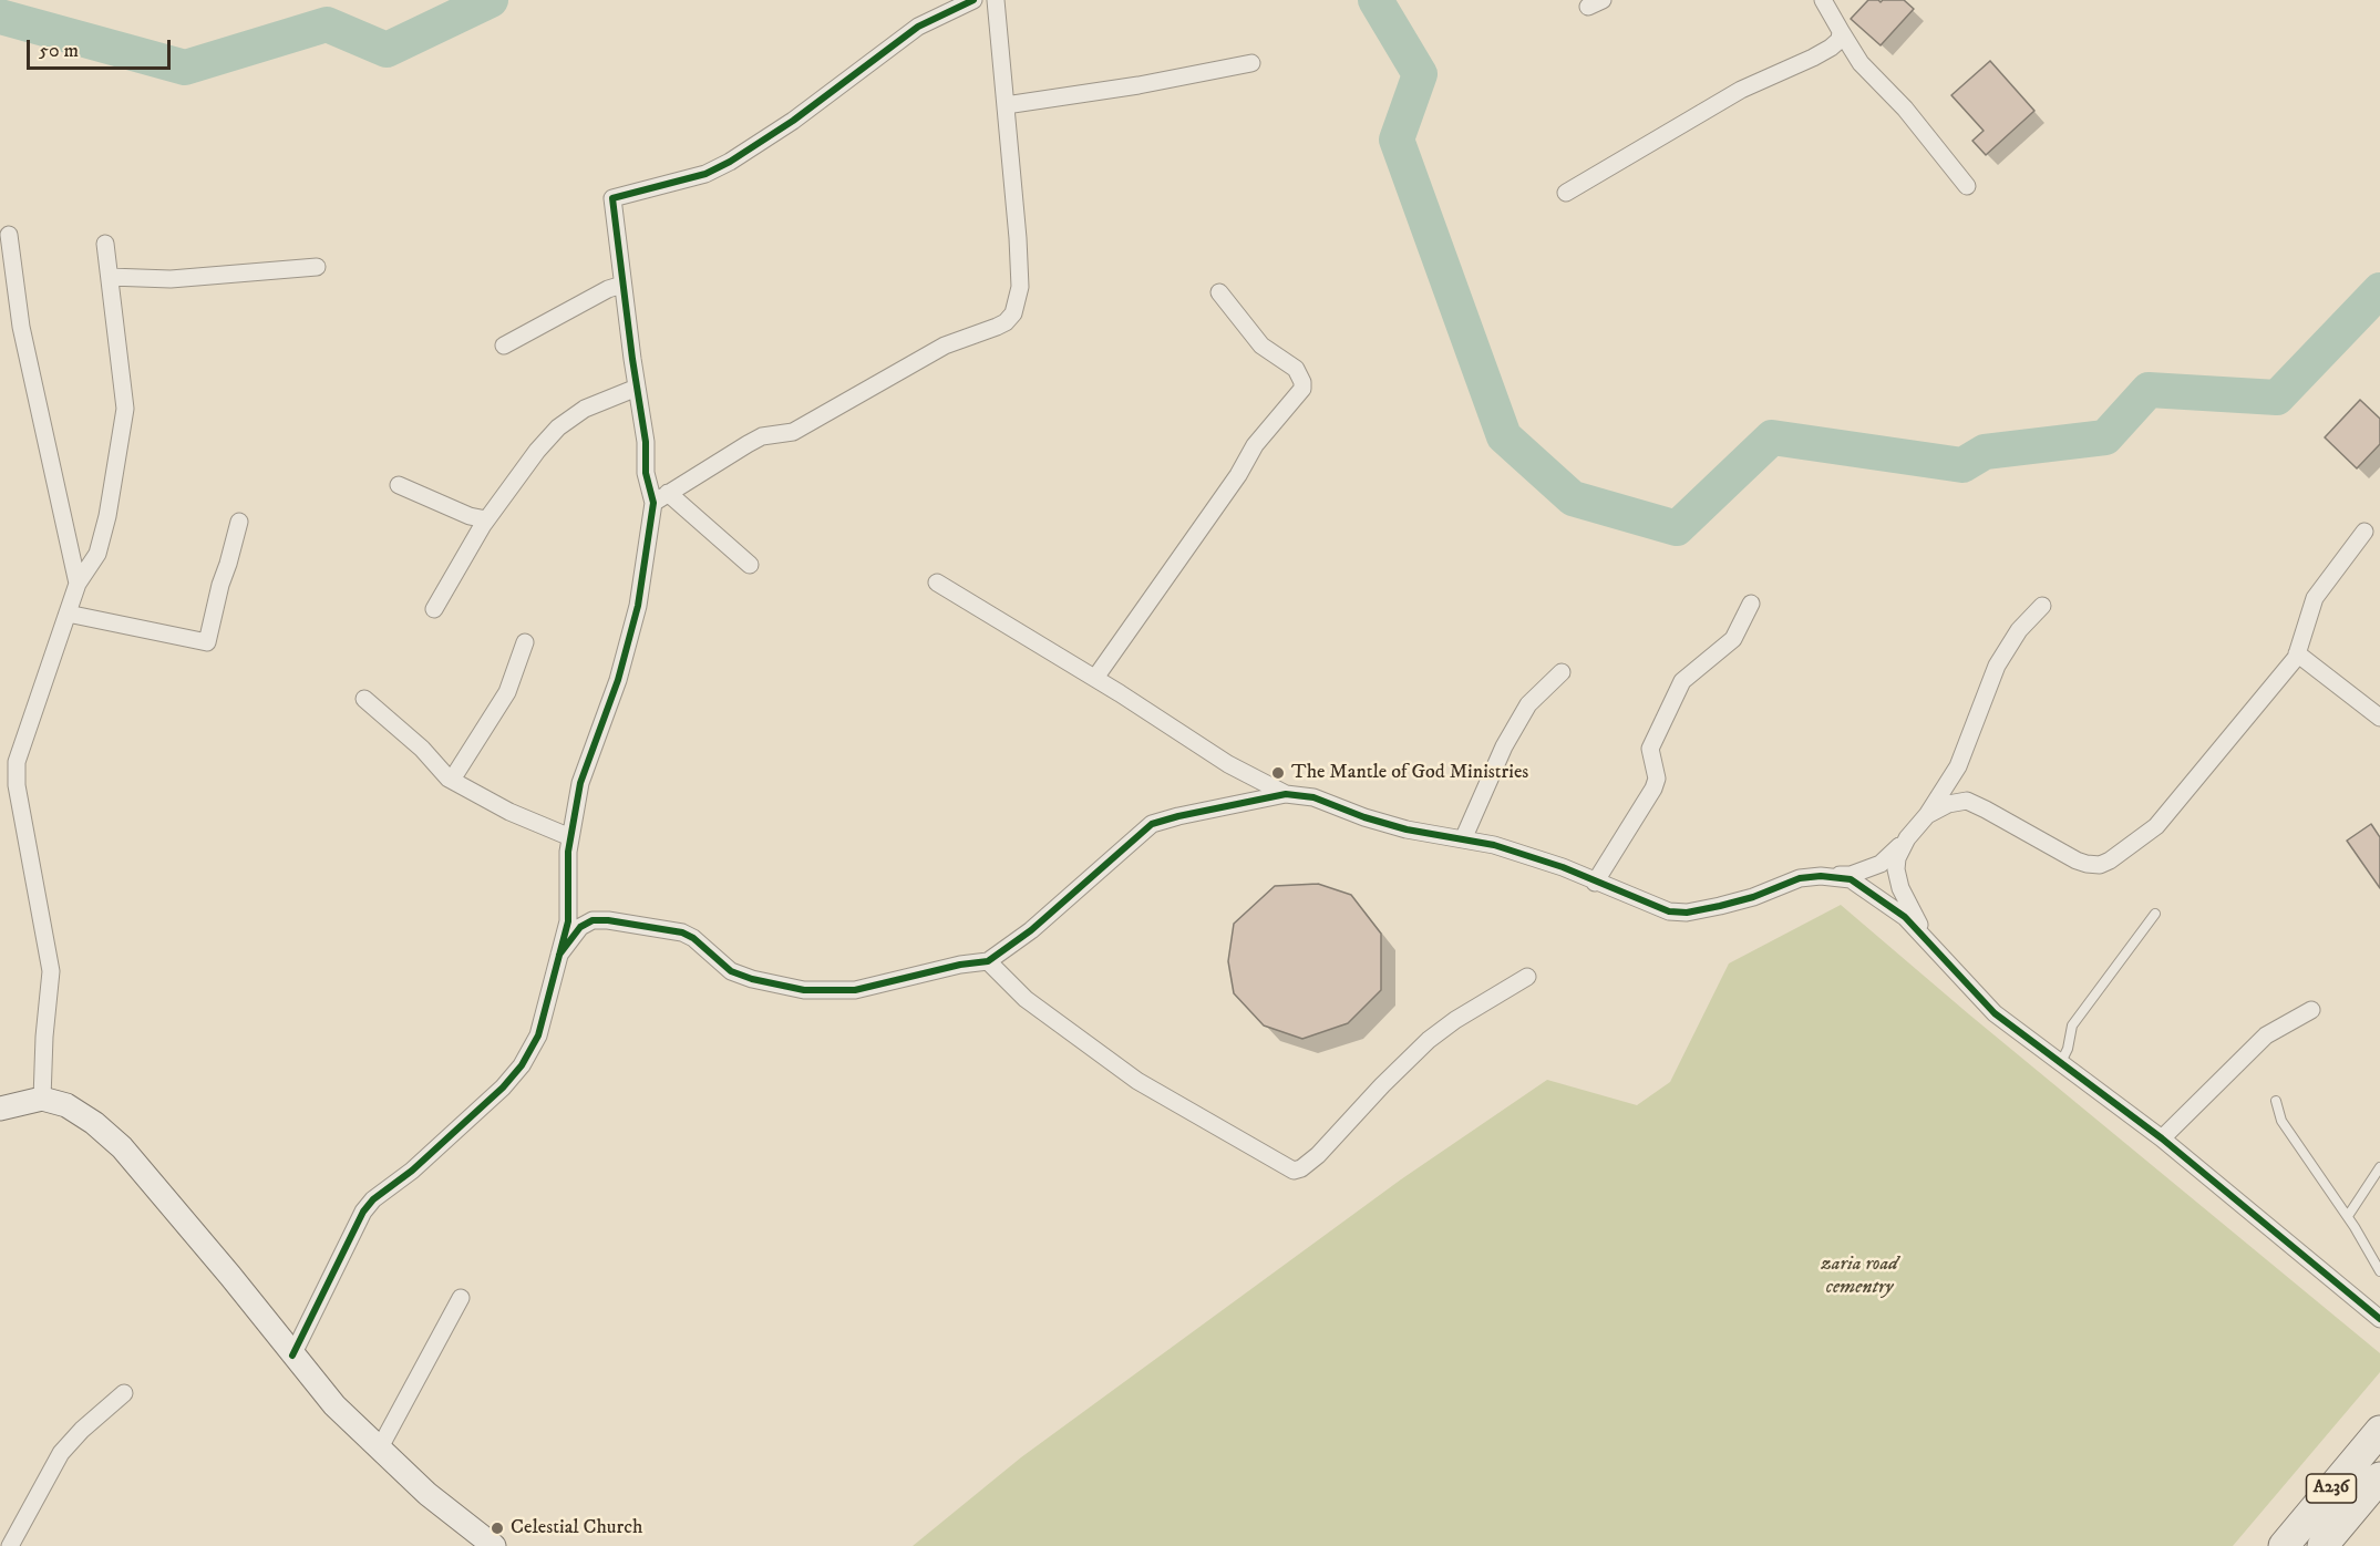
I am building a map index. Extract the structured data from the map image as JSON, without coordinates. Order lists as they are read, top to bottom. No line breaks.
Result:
{"streets":{"highway":["A236"]},"parks":["zaria road cementry"],"places":["The Mantle of God Ministries","Celestial Church"],"scale_bar":"50 m"}
